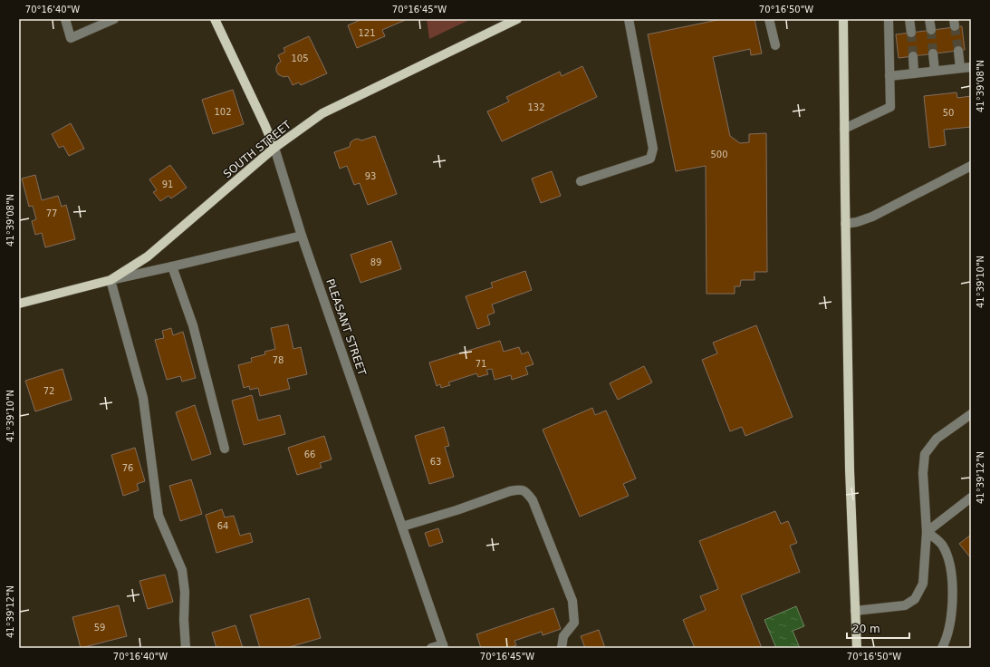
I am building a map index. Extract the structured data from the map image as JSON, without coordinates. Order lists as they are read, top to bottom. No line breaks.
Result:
{"streets":{"main road":["SOUTH STREET","PLEASANT STREET"]},"crossings":[["SOUTH STREET","PLEASANT STREET"]],"house_numbers":["121","105","132","102","50","500","93","91","77","89","78","71","72","66","63","76","64","59"],"scale_bar":"20 m","coordinates":["70°16'40\"W","70°16'45\"W","70°16'50\"W","41°39'08\"N","41°39'10\"N","41°39'12\"N"]}
